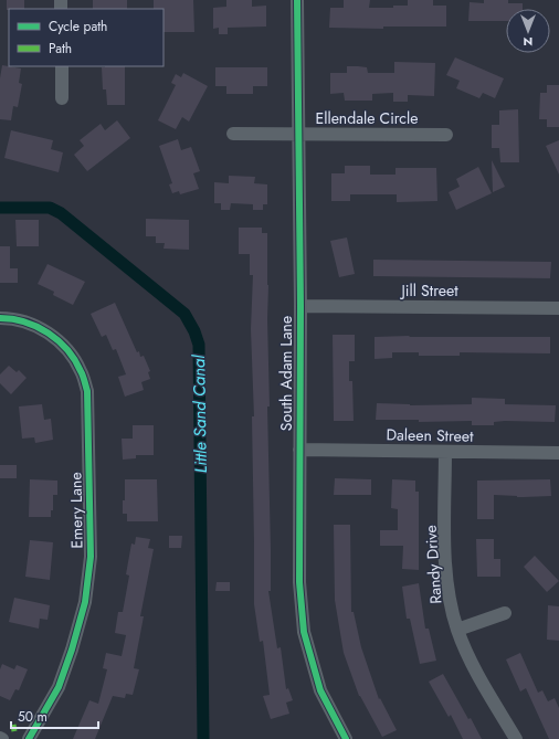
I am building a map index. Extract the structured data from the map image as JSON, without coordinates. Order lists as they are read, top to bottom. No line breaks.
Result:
{"streets":{"street":["Ellendale Circle","Jill Street","South Adam Lane","Daleen Street","Emery Lane","Randy Drive"]},"crossings":[["Ellendale Circle","South Adam Lane"],["Jill Street","South Adam Lane"],["South Adam Lane","Daleen Street"],["Daleen Street","Randy Drive"]],"water":["Little Sand Canal"],"legend":["Cycle path","Path"],"scale_bar":"50 m","north":"bottom"}
